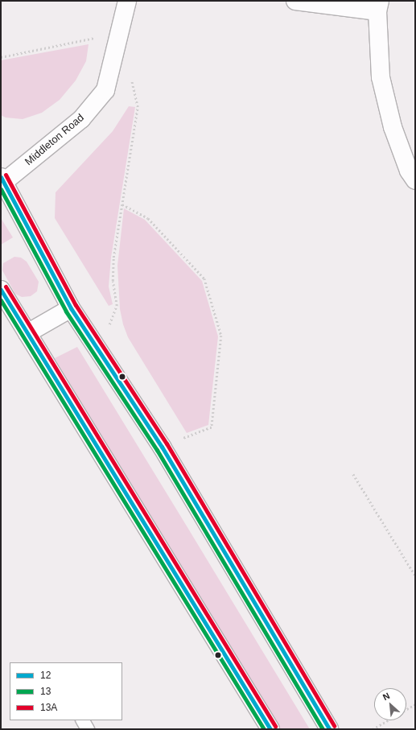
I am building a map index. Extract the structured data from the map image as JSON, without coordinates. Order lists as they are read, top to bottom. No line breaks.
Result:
{"streets":{"street":["Middleton Road"]},"lines":["transit line 13A","transit line 12","transit line 13"],"legend":["12","13","13A"],"north":"top left"}
